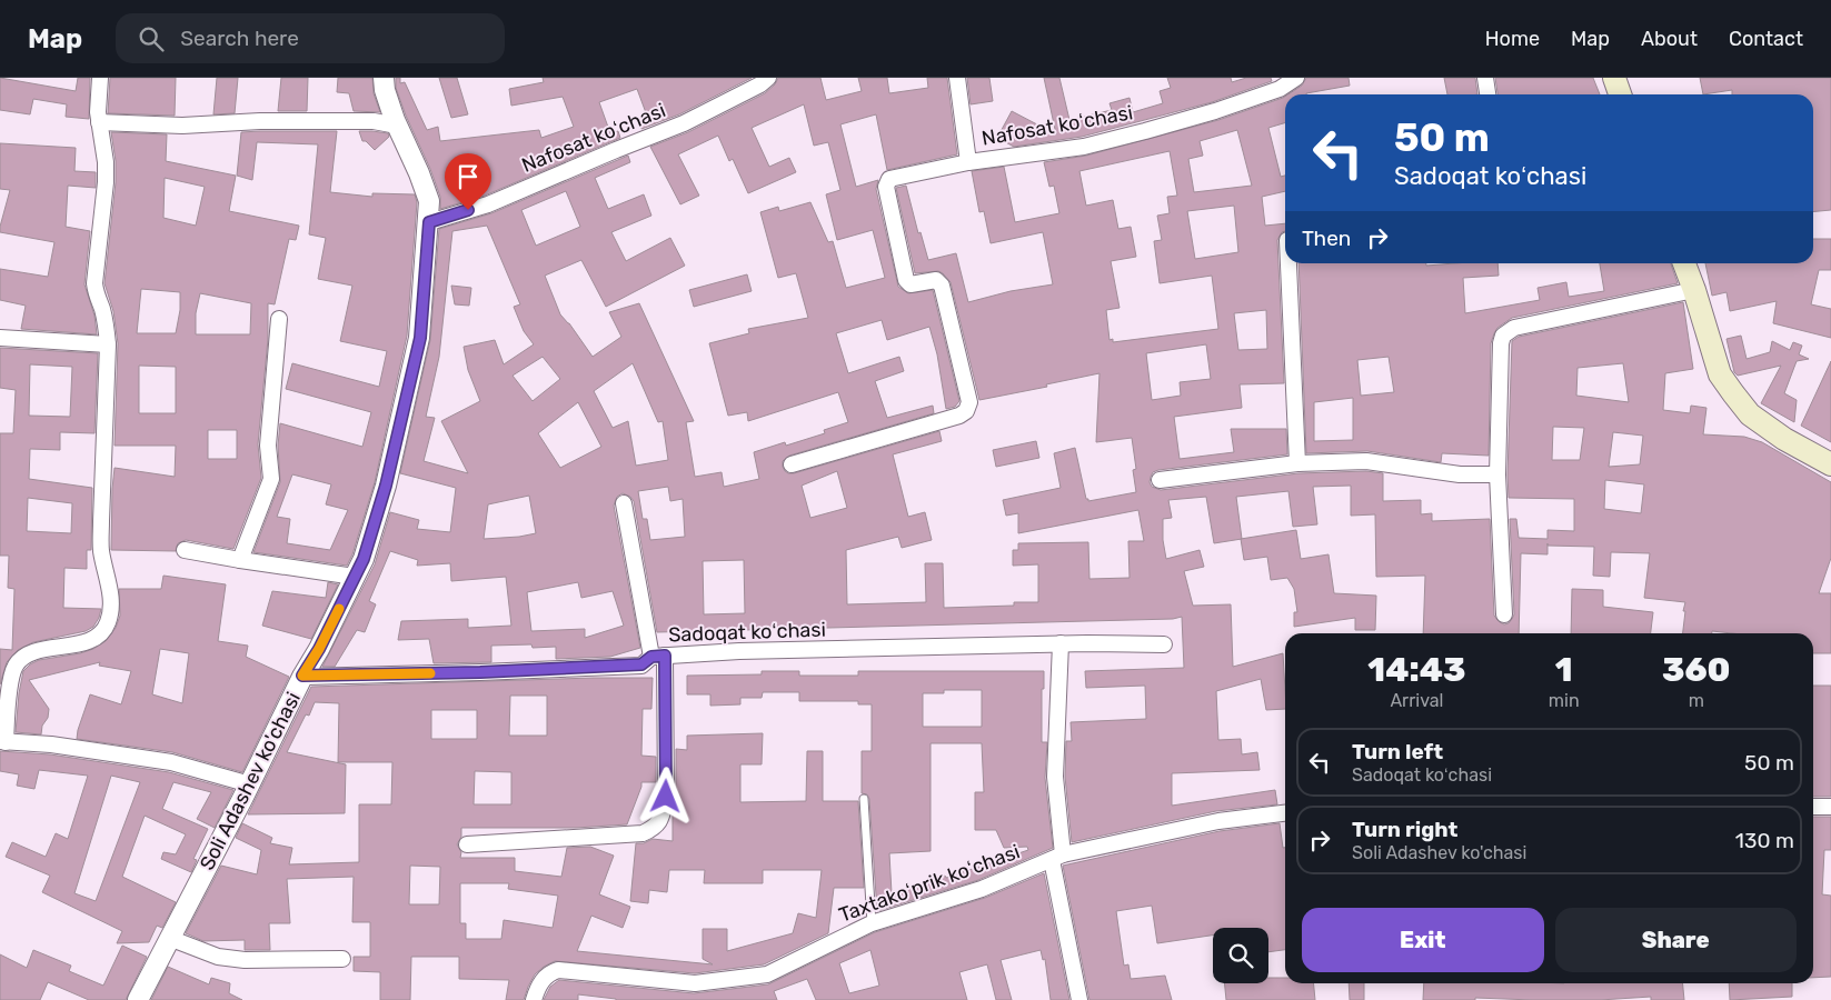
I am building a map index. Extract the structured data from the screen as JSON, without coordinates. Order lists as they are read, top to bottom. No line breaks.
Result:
{"streets":{"street":["Nafosat koʻchasi","Sadoqat koʻchasi","Soli Adashev ko'chasi","Taxtakoʻprik koʻchasi"]},"crossings":[["Nafosat koʻchasi","Soli Adashev ko'chasi"],["Sadoqat koʻchasi","Soli Adashev ko'chasi"]],"page":{"header":"Map","search":"Search here","nav":["Home","Map","About","Contact"],"turn":["50 m","Sadoqat koʻchasi"],"then":"Then","eta":["14:43","Arrival","1","min","360","m"],"list":[{"name":"Turn left","note":"Sadoqat koʻchasi","value":"50 m"},{"name":"Turn right","note":"Soli Adashev ko'chasi","value":"130 m"}],"buttons":["Exit","Share"]}}
